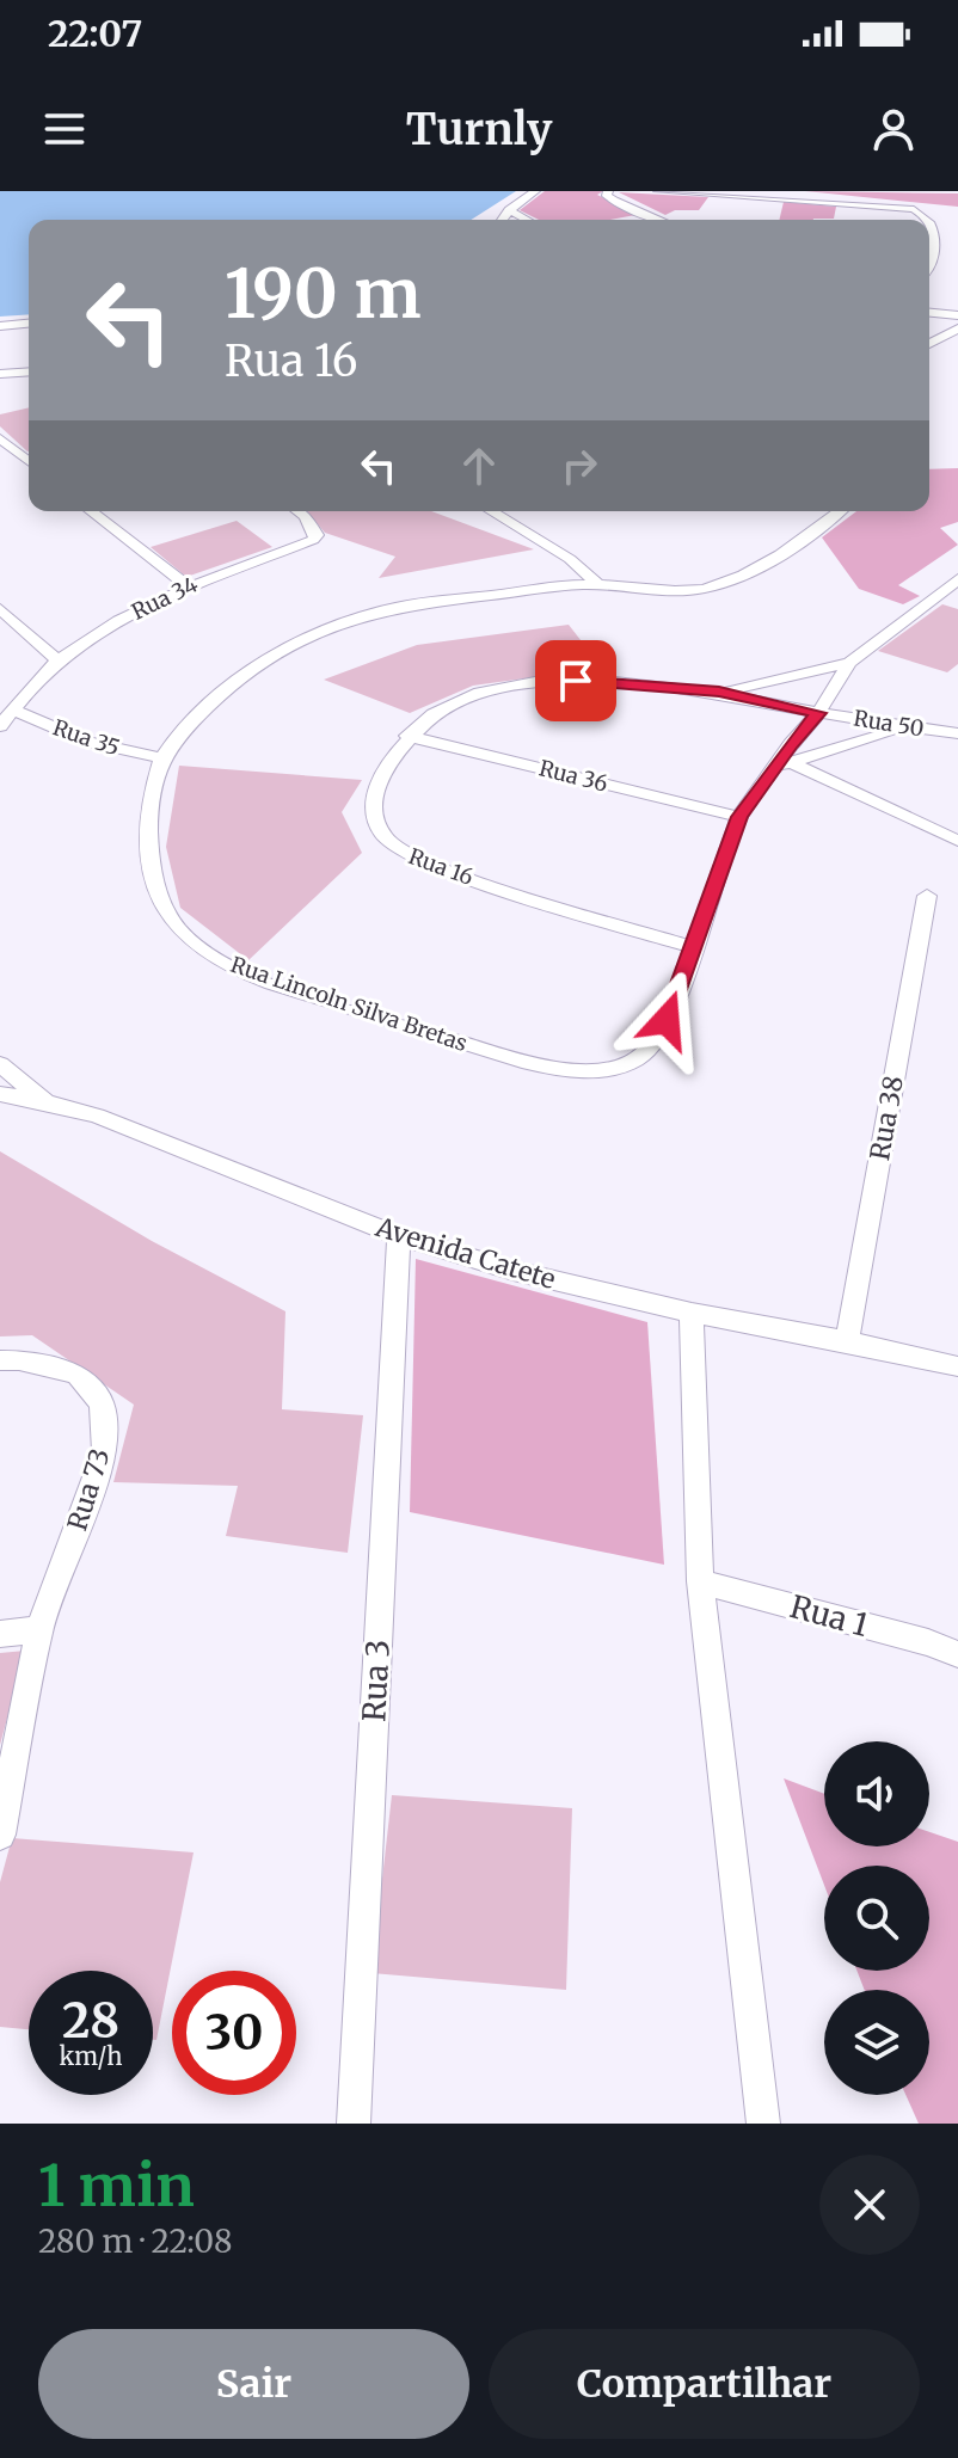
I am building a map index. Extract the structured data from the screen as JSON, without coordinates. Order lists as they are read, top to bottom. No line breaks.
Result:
{"streets":{"street":["Rua 34","Rua 50","Rua 35","Rua 36","Rua 16","Rua Lincoln Silva Bretas","Rua 38","Avenida Catete","Rua 73","Rua 1","Rua 3"]},"crossings":[["Rua 34","Rua 35"],["Rua 50","Rua 16"],["Rua 35","Rua Lincoln Silva Bretas"],["Rua 36","Rua 16"],["Rua 16","Rua Lincoln Silva Bretas"],["Rua 38","Avenida Catete"],["Avenida Catete","Rua 3"]],"page":{"status":"22:07","header":"Turnly","turn":["190 m","Rua 16"],"speed":"28 km/h","limit":"30","heading":["1 min","280 m · 22:08"],"buttons":["Sair","Compartilhar"]}}
